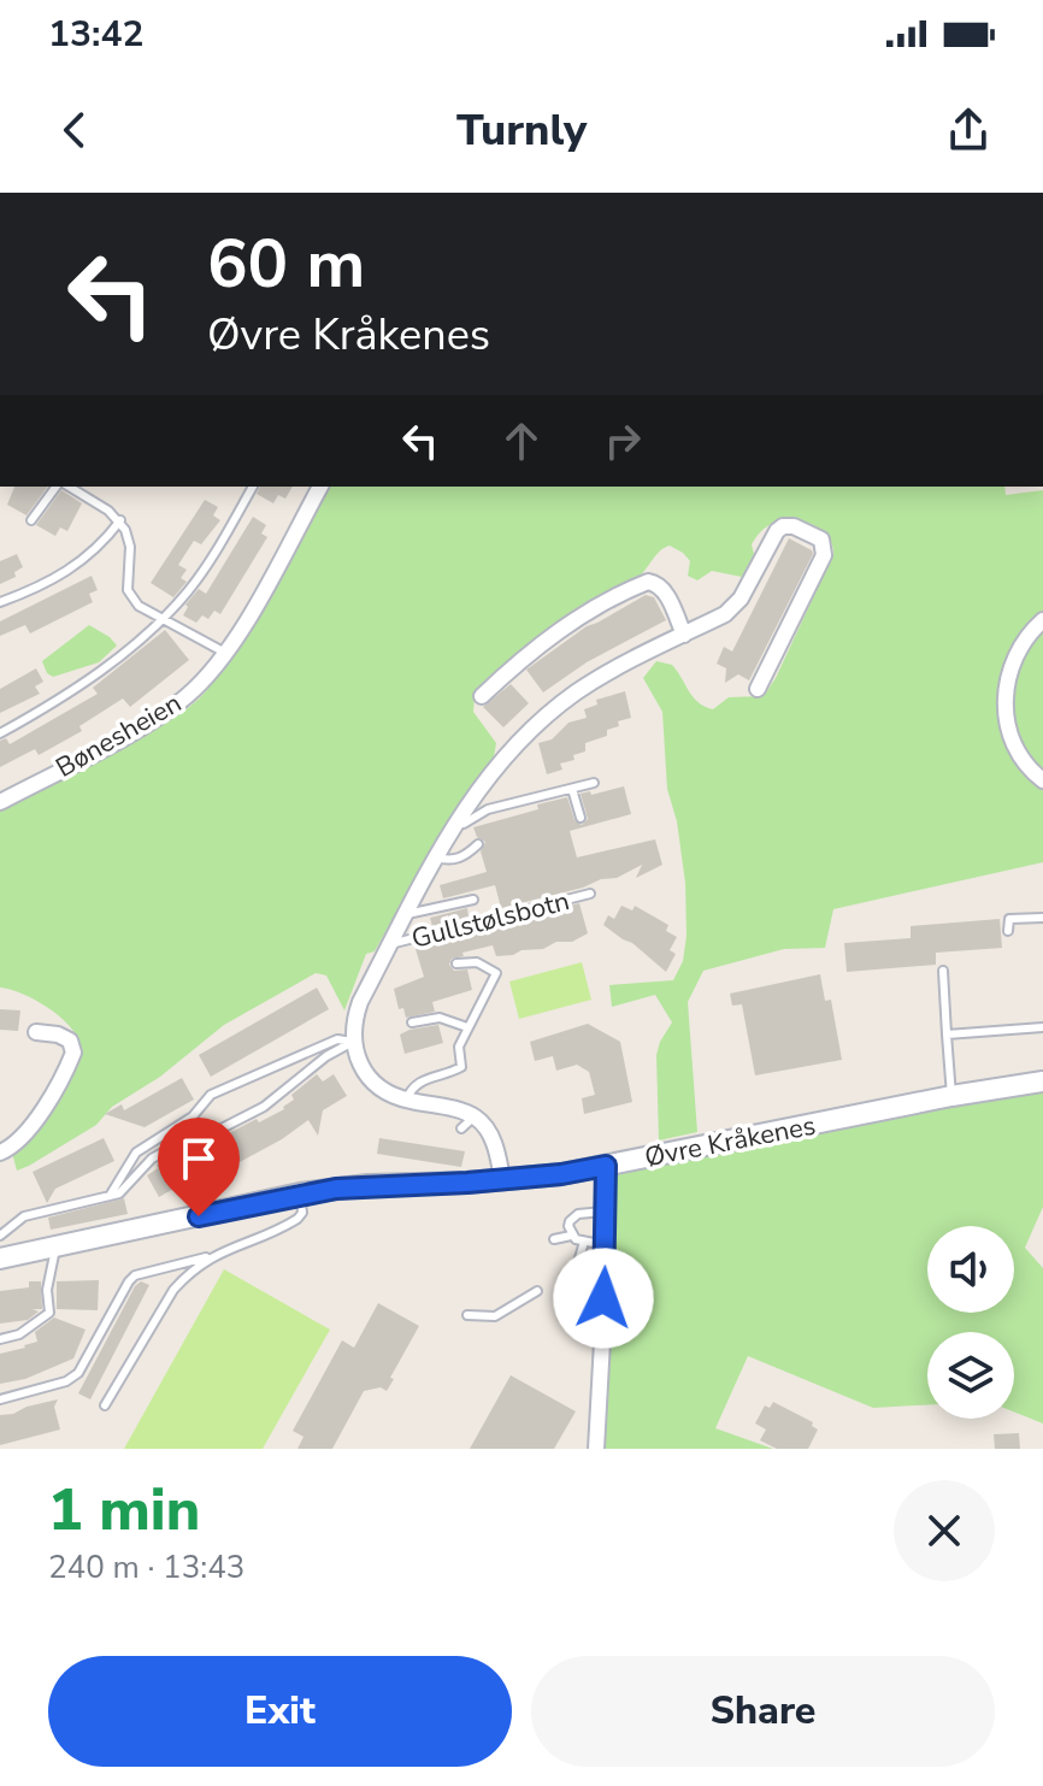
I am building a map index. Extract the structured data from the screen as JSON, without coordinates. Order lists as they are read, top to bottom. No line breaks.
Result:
{"streets":{"main road":["Øvre Kråkenes"],"street":["Bønesheien","Gullstølsbotn"]},"crossings":[["Gullstølsbotn","Øvre Kråkenes"]],"page":{"status":"13:42","header":"Turnly","turn":["60 m","Øvre Kråkenes"],"heading":["1 min","240 m · 13:43"],"buttons":["Exit","Share"]}}
